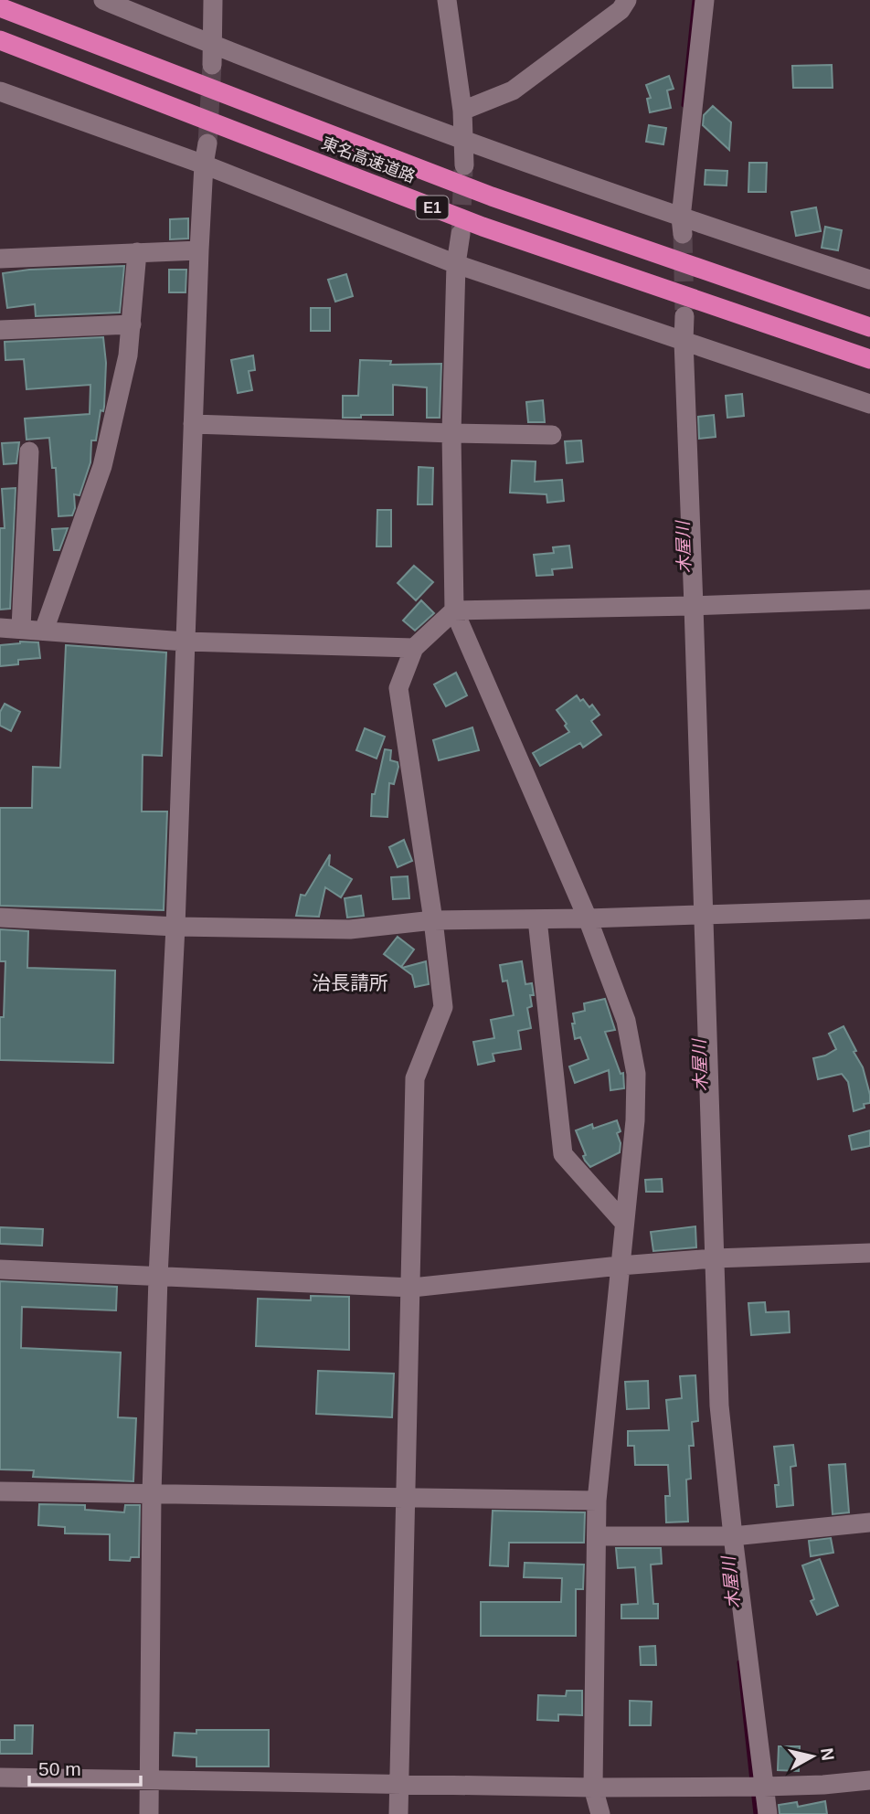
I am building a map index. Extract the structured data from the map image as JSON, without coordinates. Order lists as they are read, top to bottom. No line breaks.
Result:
{"streets":{"highway":["東名高速道路","E1"]},"districts":["治長請所"],"water":["木屋川"],"scale_bar":"50 m","north":"right"}
